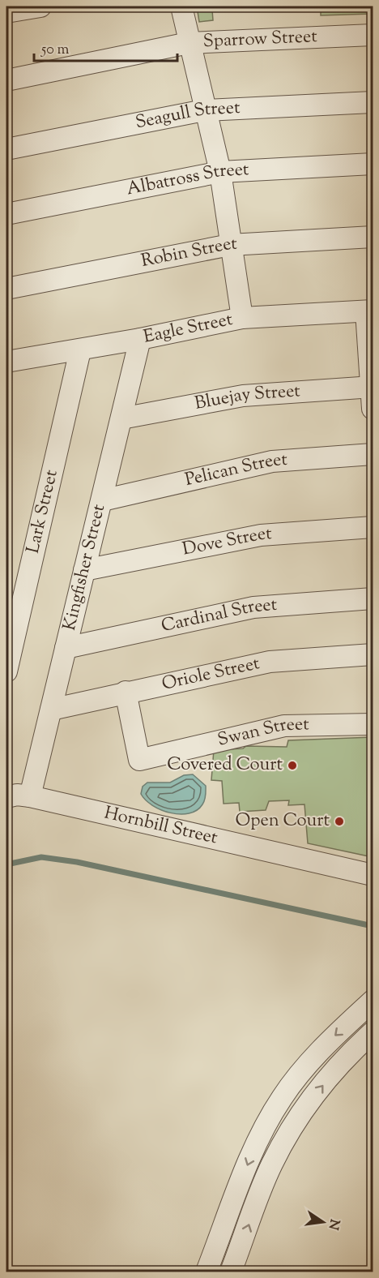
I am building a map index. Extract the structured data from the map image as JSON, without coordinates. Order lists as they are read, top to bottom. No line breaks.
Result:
{"streets":{"street":["Sparrow Street","Seagull Street","Albatross Street","Robin Street","Eagle Street","Bluejay Street","Pelican Street","Lark Street","Dove Street","Kingfisher Street","Cardinal Street","Oriole Street","Swan Street","Hornbill Street"]},"crossings":[["Eagle Street","Lark Street"],["Eagle Street","Kingfisher Street"],["Bluejay Street","Kingfisher Street"],["Pelican Street","Kingfisher Street"],["Dove Street","Kingfisher Street"],["Kingfisher Street","Cardinal Street"],["Kingfisher Street","Oriole Street"],["Kingfisher Street","Hornbill Street"],["Oriole Street","Swan Street"]],"places":["Covered Court","Open Court"],"scale_bar":"50 m","north":"right"}
